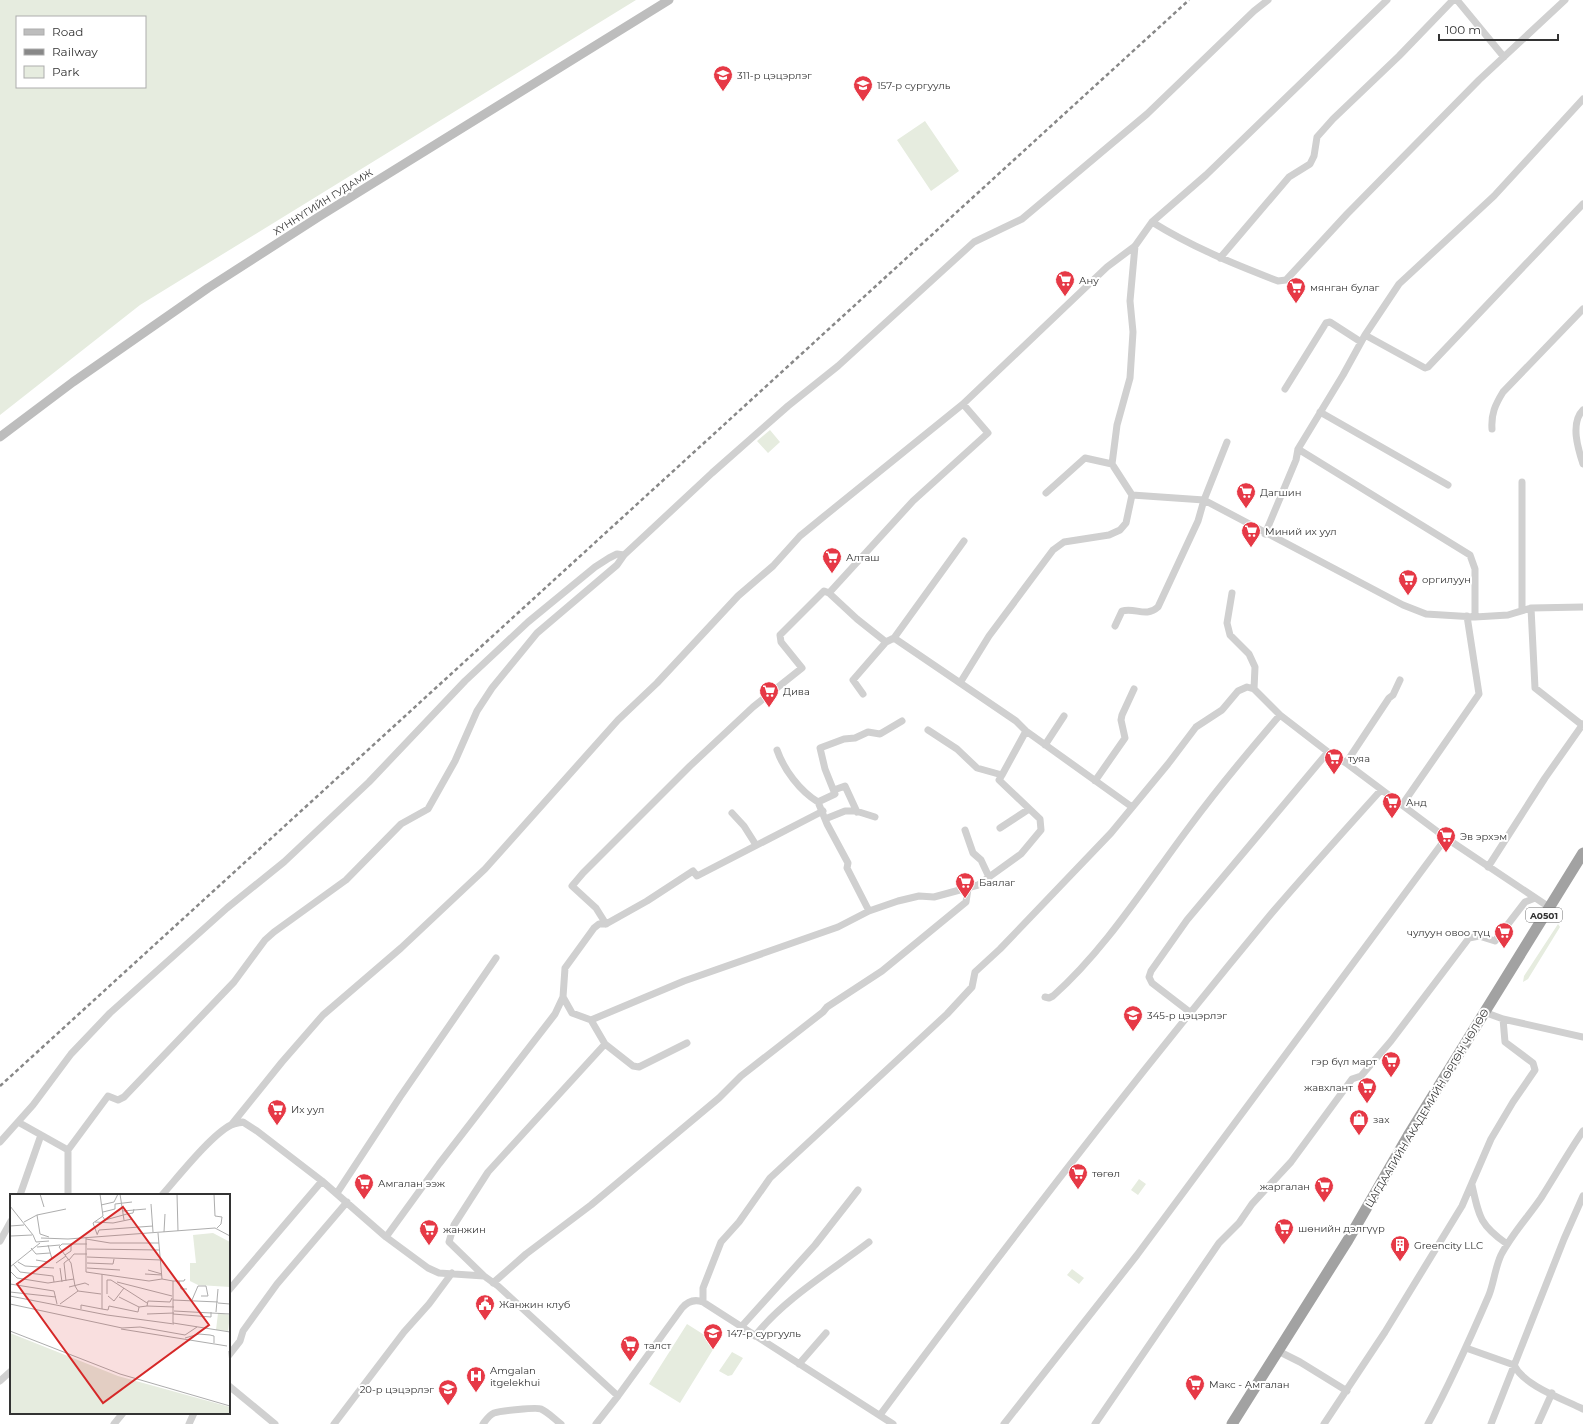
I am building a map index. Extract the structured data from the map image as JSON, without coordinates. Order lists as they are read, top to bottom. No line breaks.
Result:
{"streets":{"highway":["A0501","ЦАГДААГИЙН АКАДЕМИЙН ӨРГӨН ЧӨЛӨӨ"],"main road":["ХҮННҮГИЙН ГУДАМЖ"]},"places":{"school or university":["311-р цэцэрлэг","157-р сургууль","345-р цэцэрлэг","147-р сургууль","20-р цэцэрлэг"],"supermarket":["Ану","мянган булаг","Дагшин","Миний их уул","Алташ","оргилуун","Дива","туяа","Анд","Эв эрхэм","Баялаг","чулуун овоо түц","гэр бүл март","жавхлант","Их уул","төгөл","Амгалан ээж","жаргалан","шөнийн дэлгүүр","жанжин","талст","Макс - Амгалан"],"shop":["зах"],"building":["Greencity LLC"],"public building":["Жанжин клуб"],"hospital":["Amgalan itgelekhui"]},"legend":["Road","Railway","Park"],"scale_bar":"100 m"}
